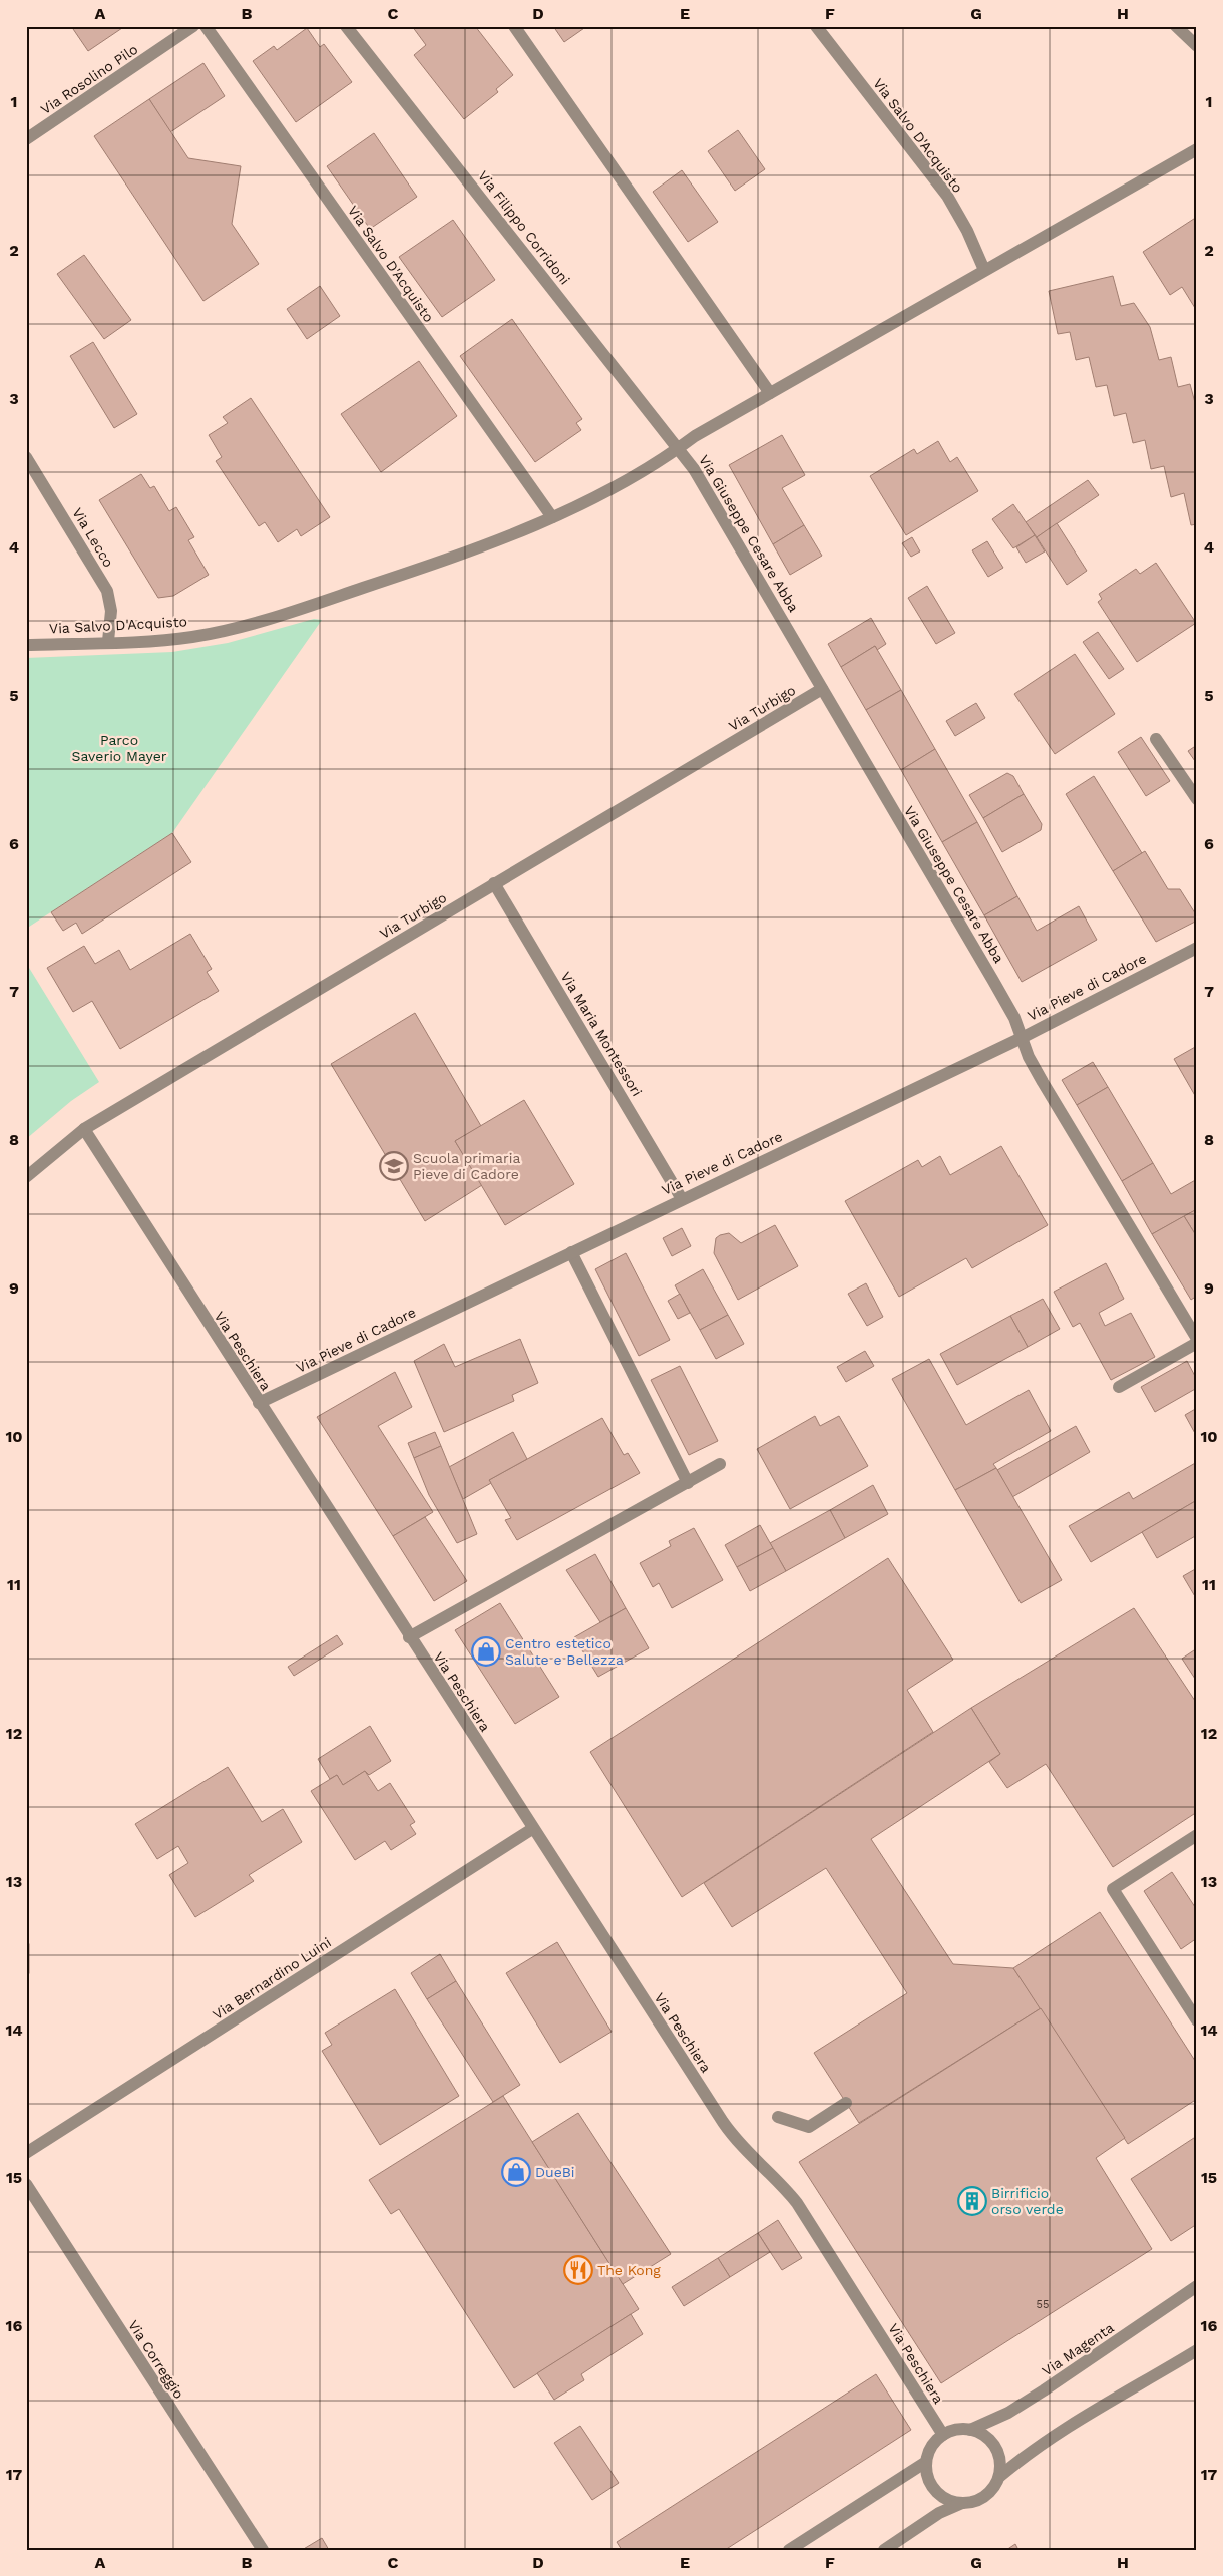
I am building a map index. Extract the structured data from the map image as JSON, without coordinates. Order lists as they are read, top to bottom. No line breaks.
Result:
{"streets":{"street":["Via Rosolino Pilo","Via Salvo D'Acquisto","Via Filippo Corridoni","Via Giuseppe Cesare Abba","Via Lecco","Via Turbigo","Via Pieve di Cadore","Via Maria Montessori","Via Peschiera","Via Bernardino Luini","Via Magenta","Via Correggio"]},"crossings":[["Via Salvo D'Acquisto","Via Filippo Corridoni"],["Via Salvo D'Acquisto","Via Giuseppe Cesare Abba"],["Via Salvo D'Acquisto","Via Lecco"],["Via Filippo Corridoni","Via Giuseppe Cesare Abba"],["Via Giuseppe Cesare Abba","Via Turbigo"],["Via Giuseppe Cesare Abba","Via Pieve di Cadore"],["Via Turbigo","Via Maria Montessori"],["Via Turbigo","Via Peschiera"],["Via Pieve di Cadore","Via Maria Montessori"],["Via Pieve di Cadore","Via Peschiera"],["Via Peschiera","Via Bernardino Luini"],["Via Peschiera","Via Magenta"]],"parks":["Parco Saverio Mayer"],"places":{"school or university":["Scuola primaria Pieve di Cadore"],"shop":["Centro estetico Salute e Bellezza","DueBi"],"building":["Birrificio orso verde"],"restaurant":["The Kong"]},"house_numbers":["55"],"grid":{"columns":["A","B","C","D","E","F","G","H"],"rows":["1","2","3","4","5","6","7","8","9","10","11","12","13","14","15","16","17"]}}
